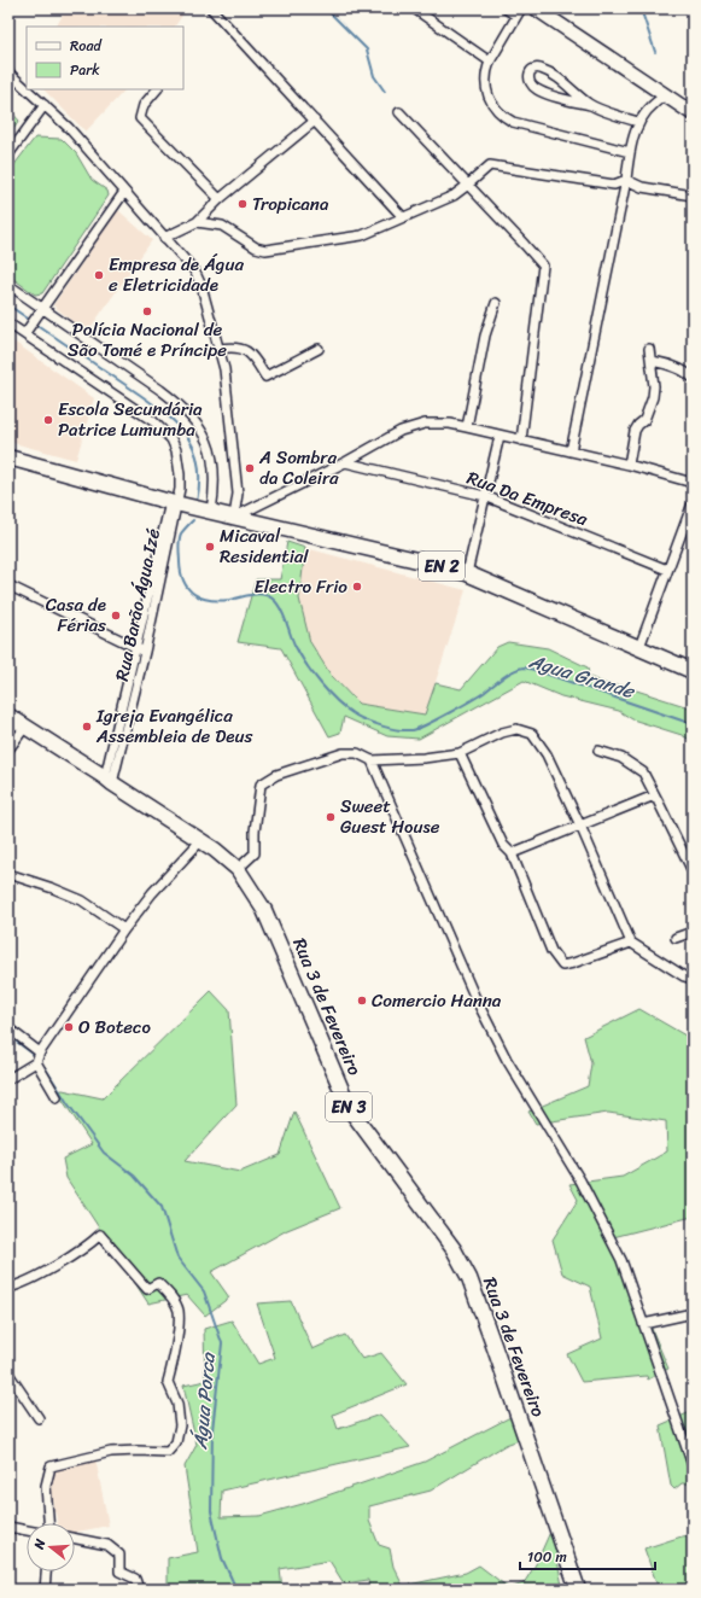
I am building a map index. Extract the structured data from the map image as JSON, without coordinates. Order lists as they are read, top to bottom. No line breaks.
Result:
{"streets":{"main road":["EN 2","Rua 3 de Fevereiro","EN 3"],"street":["Rua Da Empresa","Rua Barão Água Izé"]},"crossings":[["EN 2","Rua Barão Água Izé"],["Rua Barão Água Izé","Rua 3 de Fevereiro"]],"water":["Agua Grande","Água Porca"],"places":["Tropicana","Empresa de Água e Eletricidade","Polícia Nacional de São Tomé e Príncipe","Escola Secundária Patrice Lumumba","A Sombra da Coleira","Micaval Residential","Electro Frio","Casa de Férias","Igreja Evangélica Assembleia de Deus","Sweet Guest House","Comercio Hanna","O Boteco"],"legend":["Road","Park"],"scale_bar":"100 m","north":"left"}
